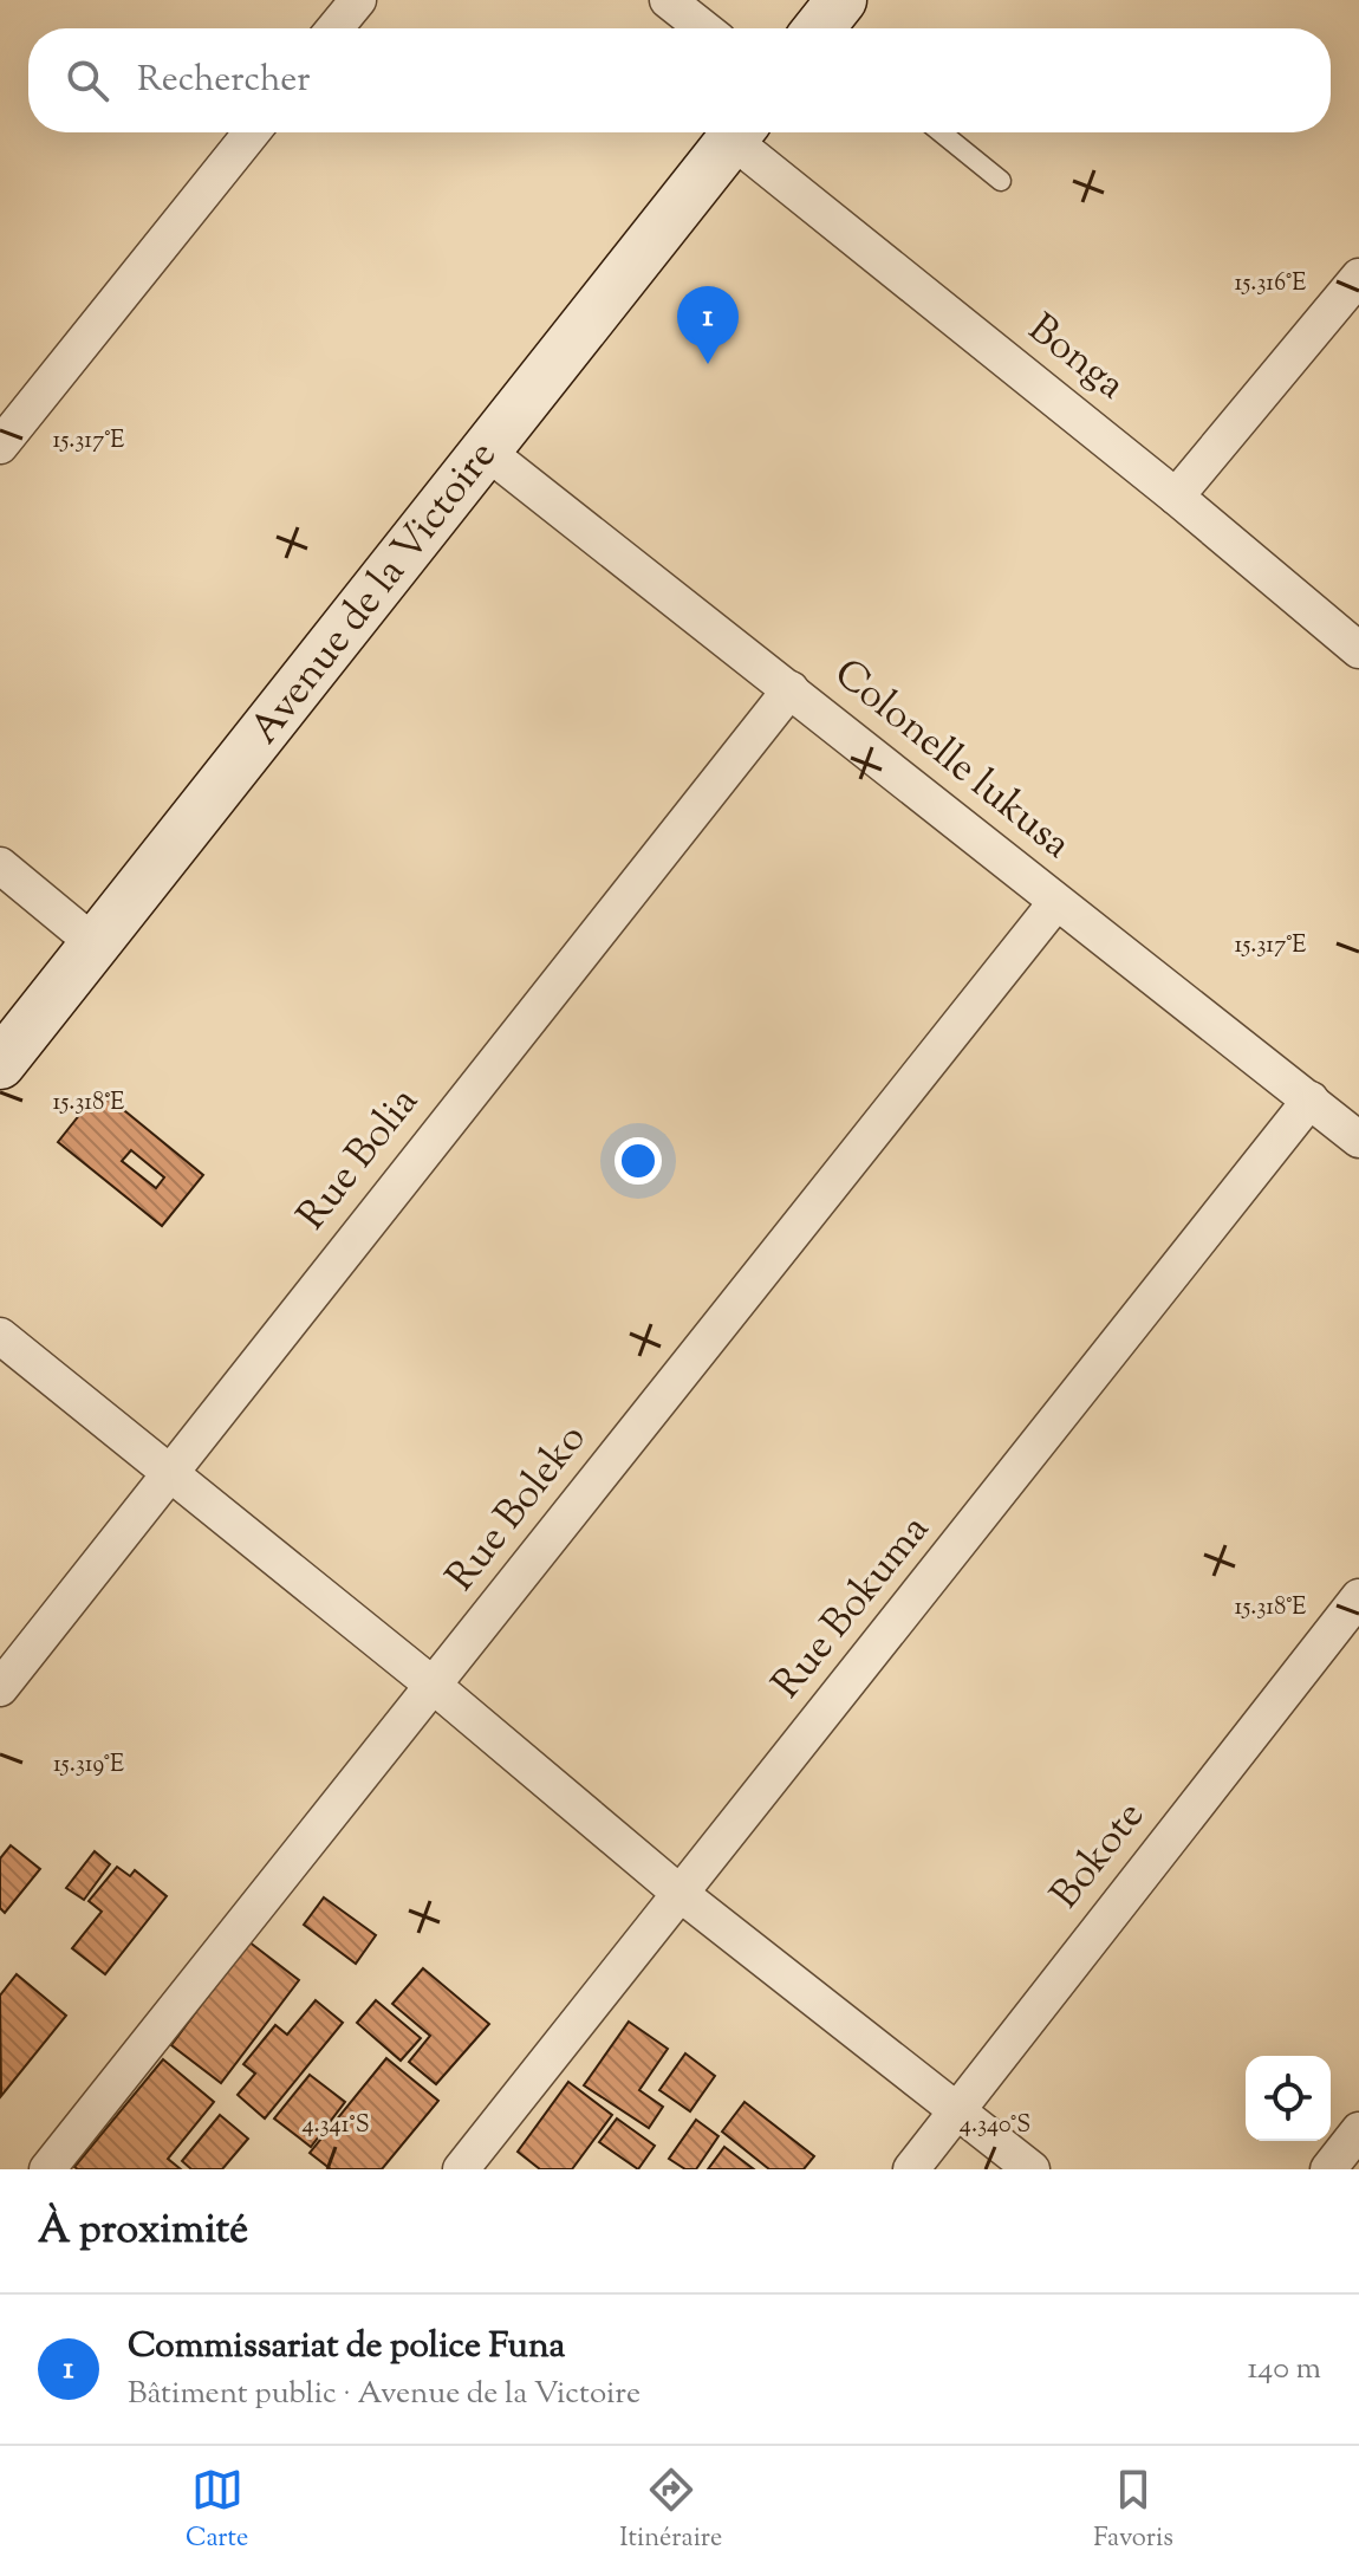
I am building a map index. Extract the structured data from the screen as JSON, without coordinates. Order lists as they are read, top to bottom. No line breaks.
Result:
{"streets":{"main road":["Avenue de la Victoire"],"street":["Bonga","Colonelle lukusa","Rue Bolia","Rue Boleko","Rue Bokuma","Bokote"]},"crossings":[["Avenue de la Victoire","Colonelle lukusa"],["Colonelle lukusa","Rue Bolia"],["Colonelle lukusa","Rue Boleko"],["Colonelle lukusa","Rue Bokuma"]],"page":{"search":"Rechercher","pins":"1","heading":"À proximité","list":[{"mark":"1","name":"Commissariat de police Funa","note":"Bâtiment public · Avenue de la Victoire","value":"140 m"}],"nav":["Carte","Itinéraire","Favoris"]},"coordinates":["15.316°E","15.317°E","15.318°E","15.319°E","4.341°S","4.340°S"]}
